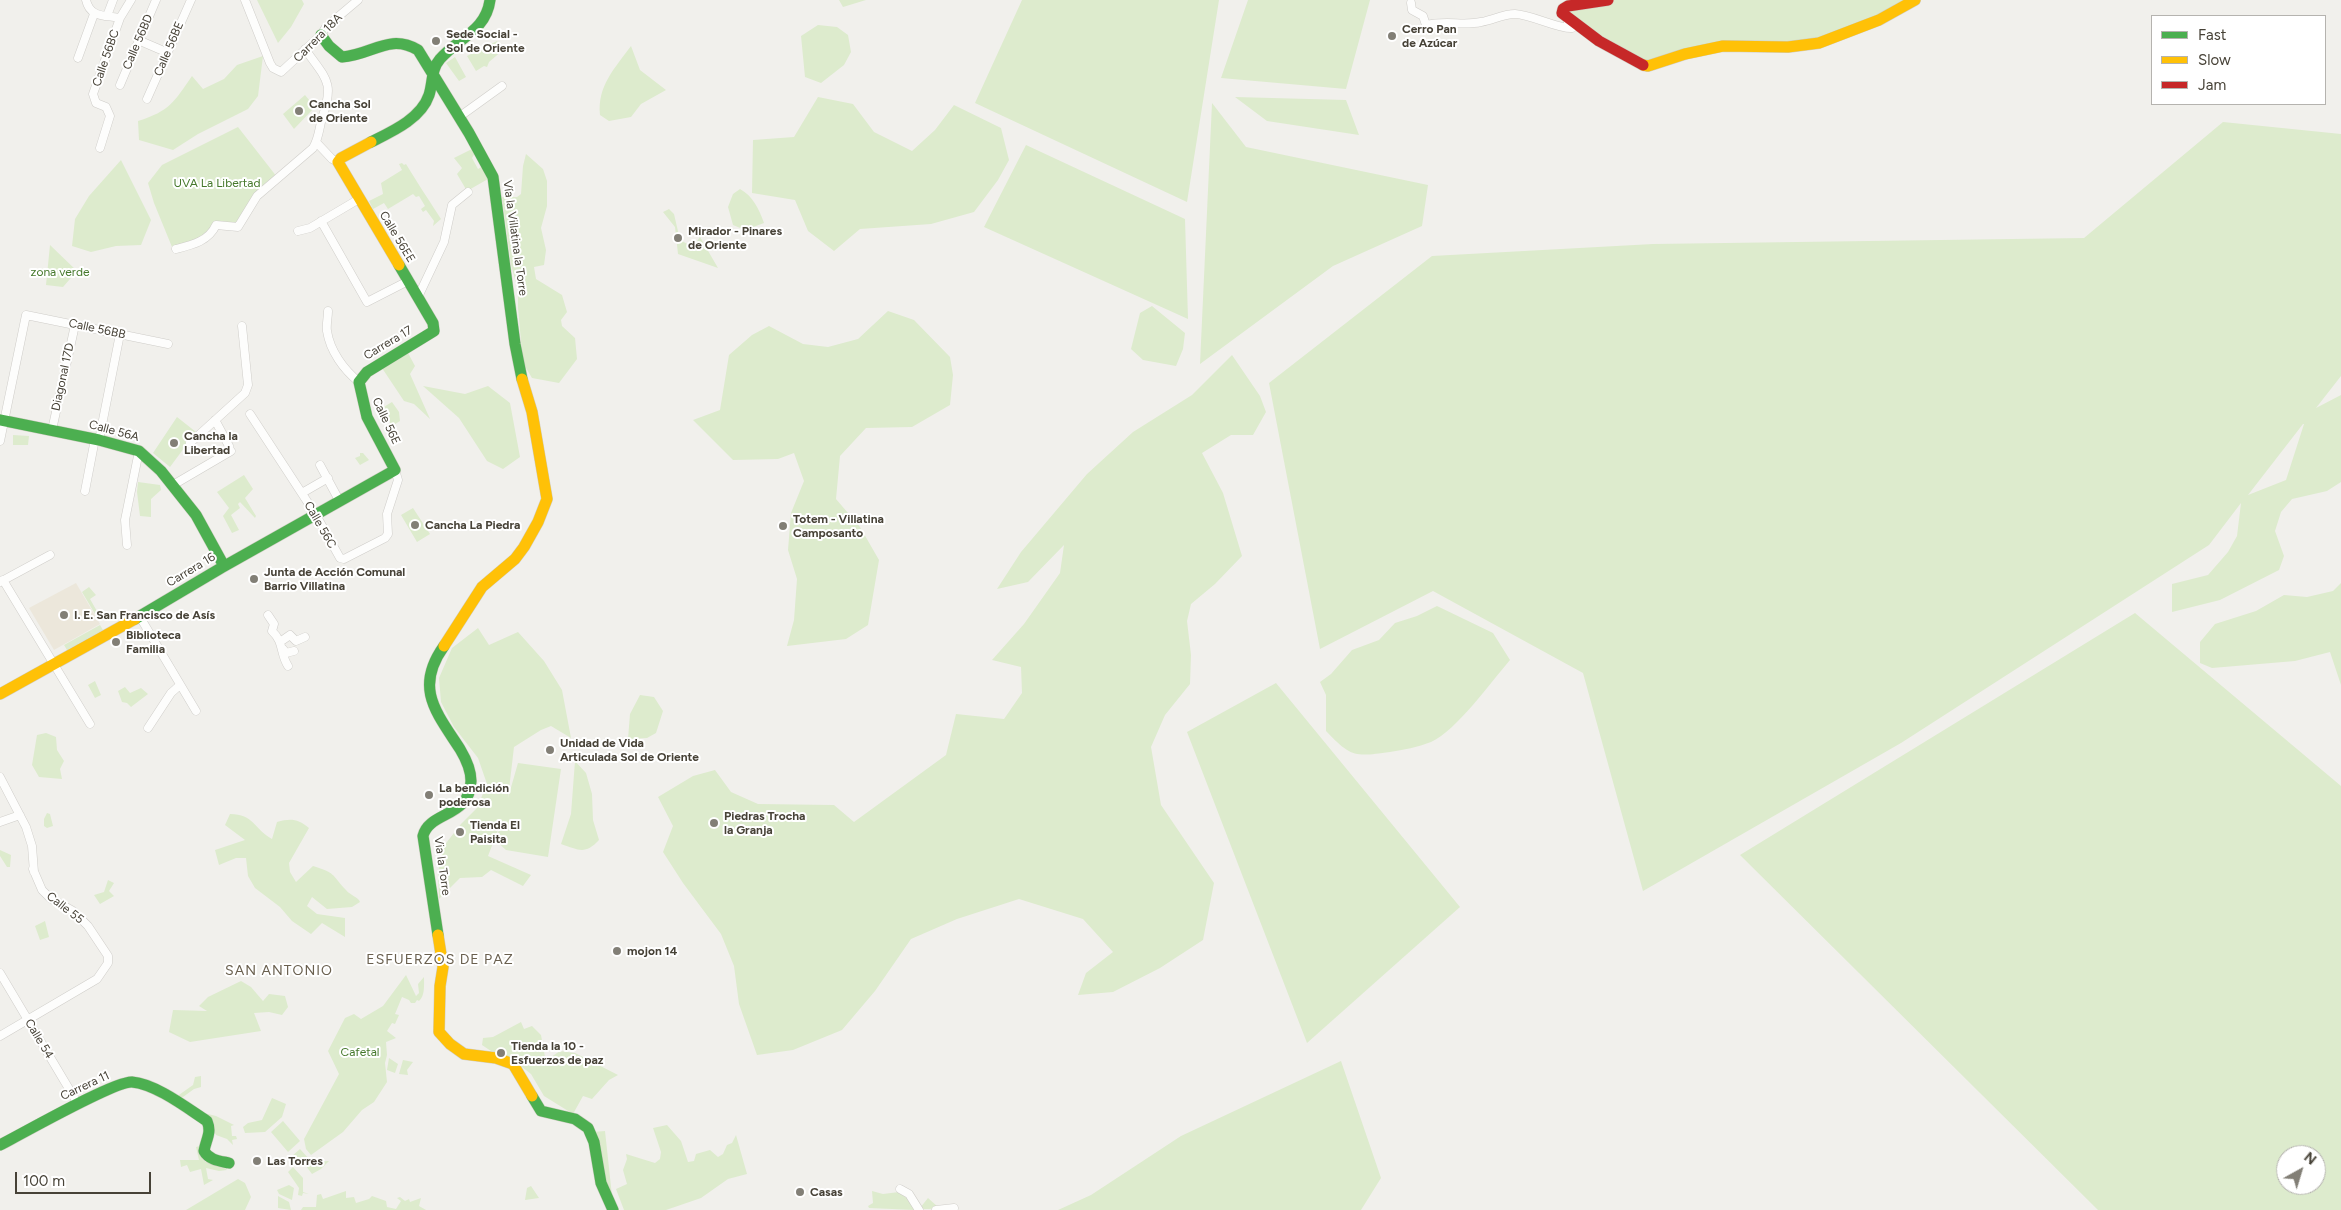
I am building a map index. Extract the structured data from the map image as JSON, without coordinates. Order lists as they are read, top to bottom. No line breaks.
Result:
{"streets":{"street":["Carrera 18A","Calle 56BD","Calle 56BE","Calle 56BC","Calle 56EE","Vía la Villatina la Torre","Calle 56BB","Carrera 17","Diagonal 17D","Calle 56E","Calle 56A","Calle 56C","Carrera 16","Via la Torre","Calle 54","Carrera 11"]},"crossings":[["Carrera 18A","Vía la Villatina la Torre"],["Calle 56BD","Calle 56BC"],["Calle 56EE","Carrera 17"],["Vía la Villatina la Torre","Via la Torre"],["Calle 56BB","Diagonal 17D"],["Calle 56BB","Calle 56A"],["Carrera 17","Calle 56E"],["Diagonal 17D","Calle 56A"],["Calle 56E","Calle 56C"],["Calle 56E","Carrera 16"],["Calle 56A","Carrera 16"],["Calle 56C","Carrera 16"],["Calle 54","Carrera 11"]],"districts":["ESFUERZOS DE PAZ","SAN ANTONIO"],"parks":["UVA La Libertad","zona verde","Cafetal"],"places":["Cerro Pan de Azúcar","Sede Social - Sol de Oriente","Cancha Sol de Oriente","Mirador - Pinares de Oriente","Cancha la Libertad","Cancha La Piedra","Totem - Villatina Camposanto","Junta de Acción Comunal Barrio Villatina","I. E. San Francisco de Asís","Biblioteca Familia","Unidad de Vida Articulada Sol de Oriente","La bendición poderosa","Piedras Trocha la Granja","Tienda El Paisita","mojon 14","Tienda la 10 - Esfuerzos de paz","Las Torres","Casas"],"legend":["Fast","Slow","Jam"],"scale_bar":"100 m","north":"top right"}
